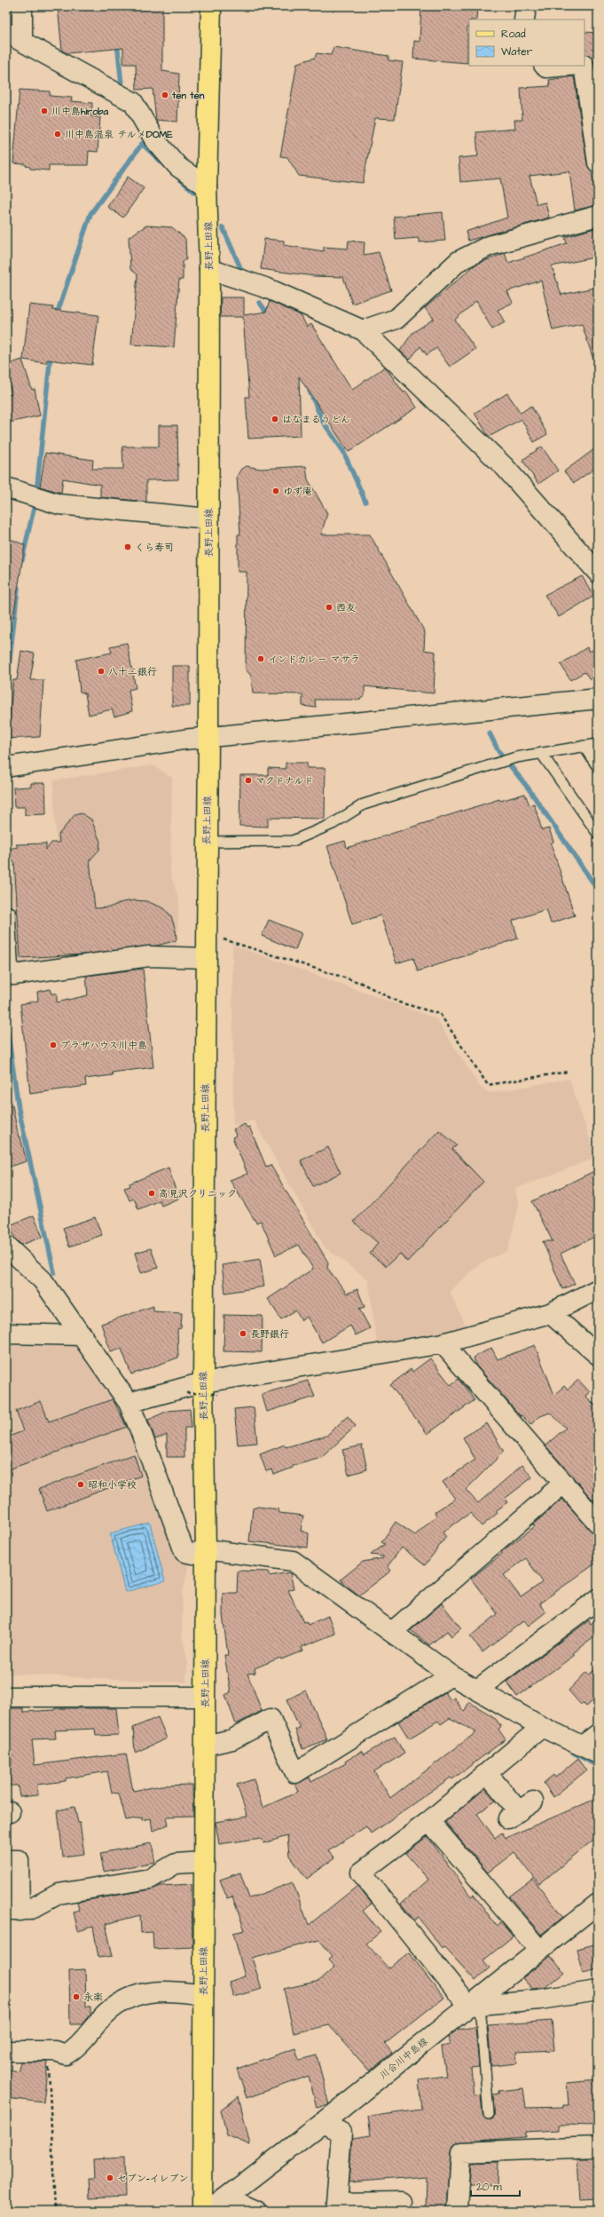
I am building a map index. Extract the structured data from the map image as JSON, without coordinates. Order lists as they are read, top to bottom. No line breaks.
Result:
{"streets":{"main road":["長野上田線"],"street":["川合川中島線"]},"places":["ten ten","川中島hiroba","川中島温泉 テルメDOME","はなまるうどん","ゆず庵","くら寿司","西友","インドカレー マサラ","八十二銀行","マクドナルド","プラザハウス川中島","高見沢クリニック","長野銀行","昭和小学校","永楽","セブン-イレブン"],"legend":["Road","Water"],"scale_bar":"20 m"}
